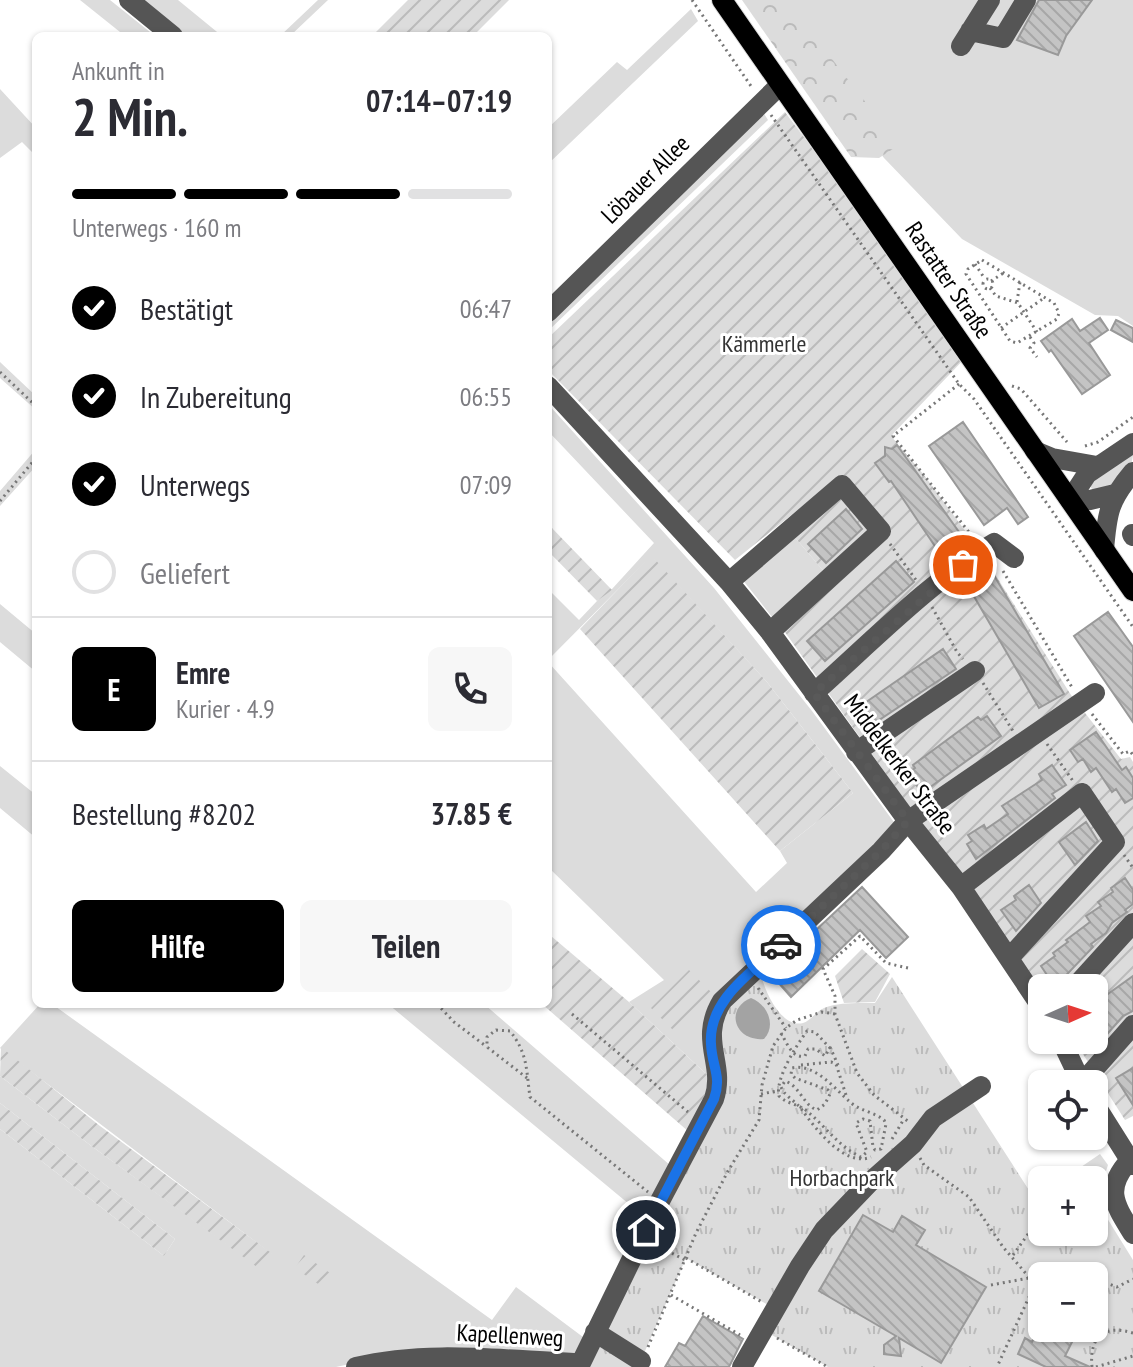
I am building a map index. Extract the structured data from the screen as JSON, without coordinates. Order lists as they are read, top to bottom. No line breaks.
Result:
{"streets":{"main road":["Rastatter Straße"],"street":["Löbauer Allee","Middelkerker Straße","Kapellenweg"]},"crossings":[["Löbauer Allee","Rastatter Straße"],["Middelkerker Straße","Kapellenweg"]],"parks":["Kämmerle","Horbachpark"],"north":"right","page":{"heading":["2 Min.","Ankunft in","07:14–07:19"],"panel":["Emre","Kurier · 4.9","Bestellung #8202","37.85 €"],"bar":"Unterwegs · 160 m","list":[["Bestätigt","06:47"],["In Zubereitung","06:55"],["Unterwegs","07:09"],"Geliefert"],"round":"E","buttons":["Hilfe","Teilen"],"map_buttons":["+","−"]}}
